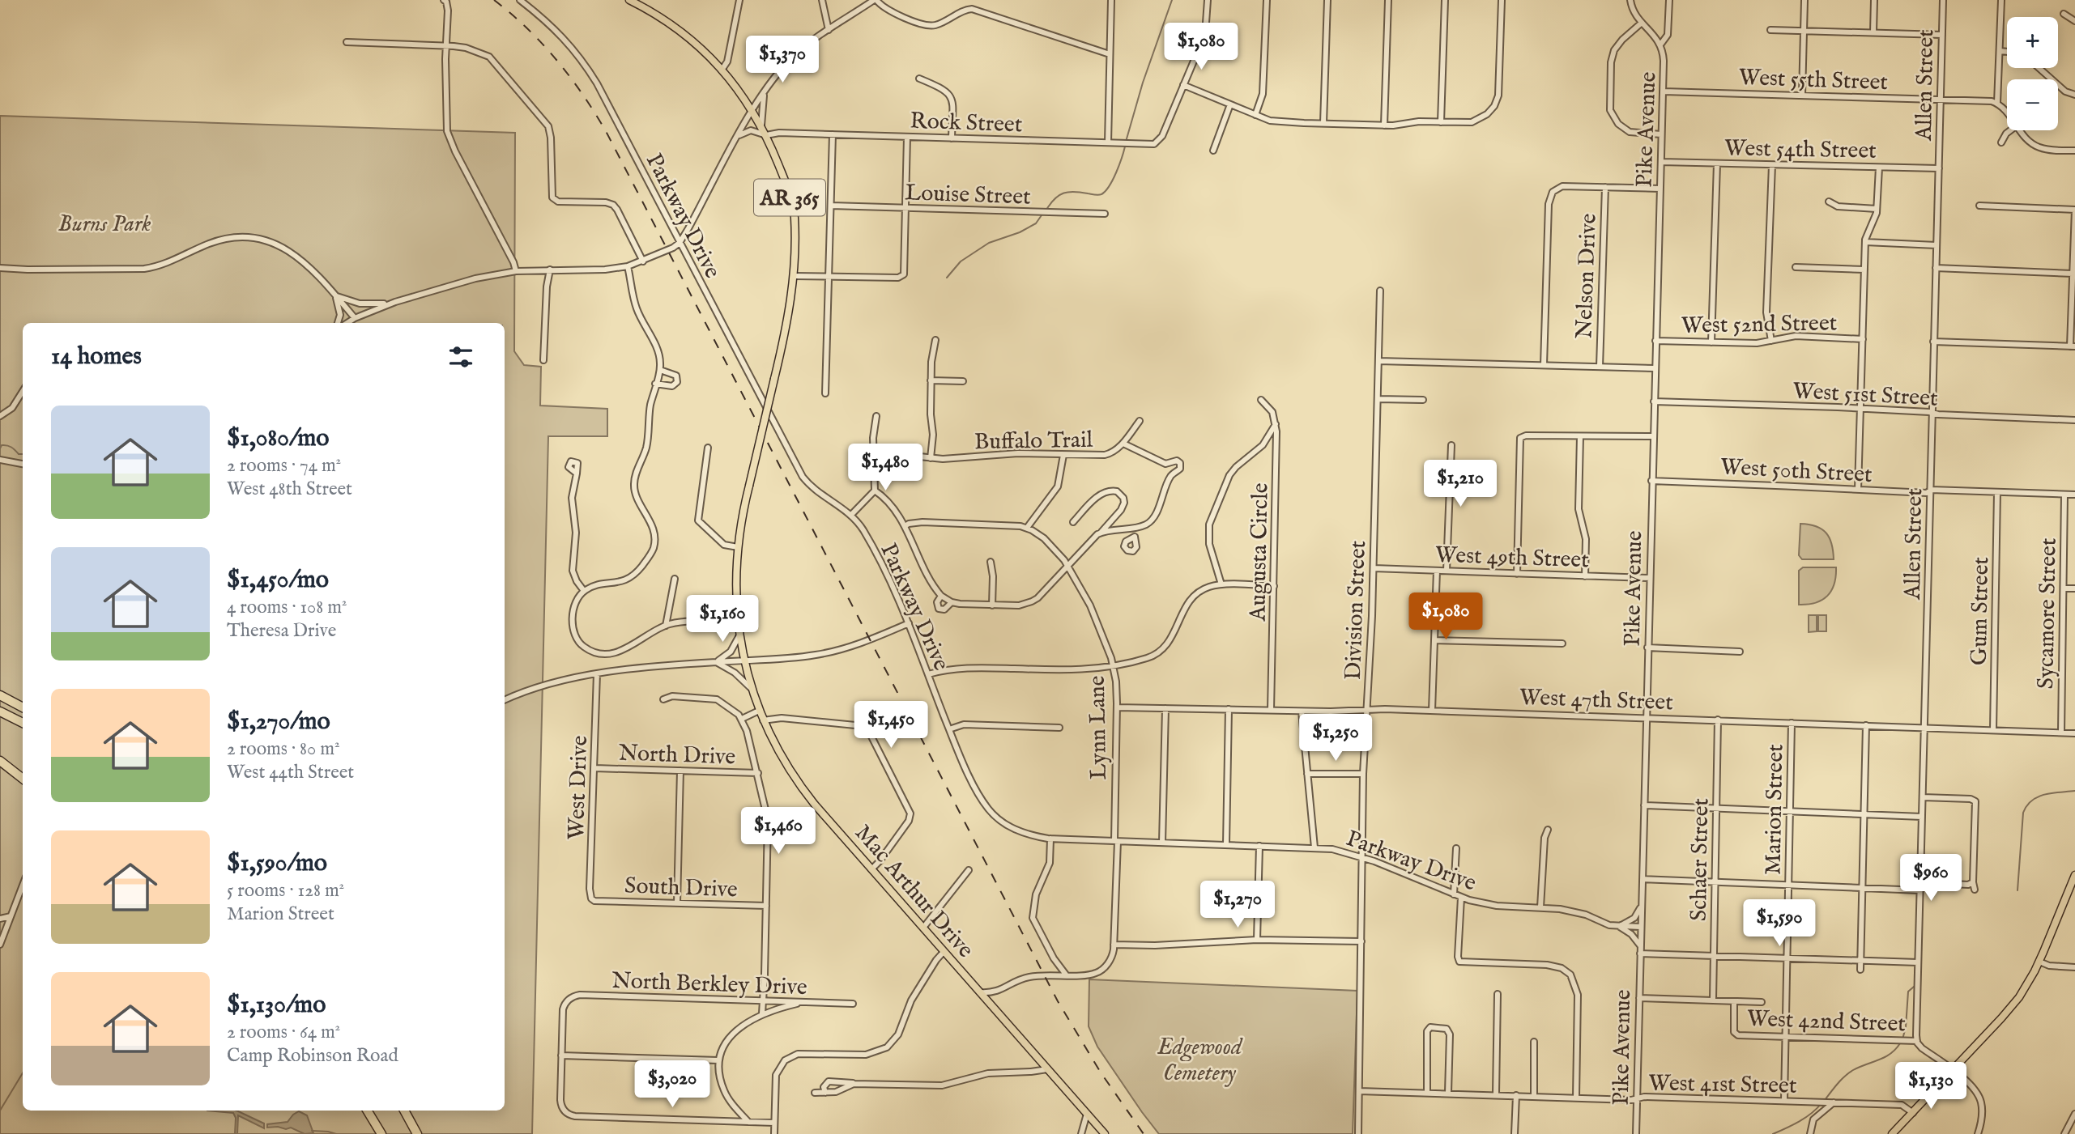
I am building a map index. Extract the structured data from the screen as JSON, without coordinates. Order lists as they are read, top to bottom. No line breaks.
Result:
{"streets":{"main road":["AR 365","Mac Arthur Drive"],"street":["West 55th Street","Allen Street","Rock Street","Pike Avenue","West 54th Street","Louise Street","Parkway Drive","Nelson Drive","West 52nd Street","West 51st Street","Buffalo Trail","West 50th Street","Augusta Circle","West 49th Street","Division Street","Gum Street","Sycamore Street","West 47th Street","Lynn Lane","North Drive","West Drive","Marion Street","Schaer Street","South Drive","North Berkley Drive","West 42nd Street","West 41st Street"]},"crossings":[["West 55th Street","Allen Street"],["West 55th Street","Pike Avenue"],["Allen Street","West 54th Street"],["Allen Street","West 51st Street"],["Allen Street","West 50th Street"],["Allen Street","West 47th Street"],["Allen Street","West 42nd Street"],["Rock Street","AR 365"],["Pike Avenue","West 54th Street"],["Pike Avenue","Parkway Drive"],["Pike Avenue","West 52nd Street"],["Pike Avenue","West 51st Street"],["Pike Avenue","West 50th Street"],["Pike Avenue","West 49th Street"],["Pike Avenue","West 47th Street"],["Pike Avenue","West 41st Street"],["AR 365","Mac Arthur Drive"],["Parkway Drive","Division Street"],["Parkway Drive","Lynn Lane"],["West 50th Street","Gum Street"],["West 50th Street","Sycamore Street"],["Augusta Circle","West 47th Street"],["West 49th Street","Division Street"],["Division Street","West 47th Street"],["Division Street","West 41st Street"],["Gum Street","West 47th Street"],["Sycamore Street","West 47th Street"],["West 47th Street","Lynn Lane"],["West 47th Street","Marion Street"],["West 47th Street","Schaer Street"],["Lynn Lane","Mac Arthur Drive"],["North Drive","West Drive"],["West Drive","South Drive"],["Marion Street","West 42nd Street"],["Marion Street","West 41st Street"]],"parks":["Burns Park","Edgewood Cemetery"],"page":{"map_buttons":["+","−"],"price":["$1,080","$1,370","$1,480","$1,210","$1,080","$1,160","$1,450","$1,250","$1,460","$960","$1,270","$1,590","$3,020","$1,130"],"heading":"14 homes","list":[{"name":"$1,080/mo","note":"2 rooms · 74 m² · West 48th Street"},{"name":"$1,450/mo","note":"4 rooms · 108 m² · Theresa Drive"},{"name":"$1,270/mo","note":"2 rooms · 80 m² · West 44th Street"},{"name":"$1,590/mo","note":"5 rooms · 128 m² · Marion Street"},{"name":"$1,130/mo","note":"2 rooms · 64 m² · Camp Robinson Road"}]}}
